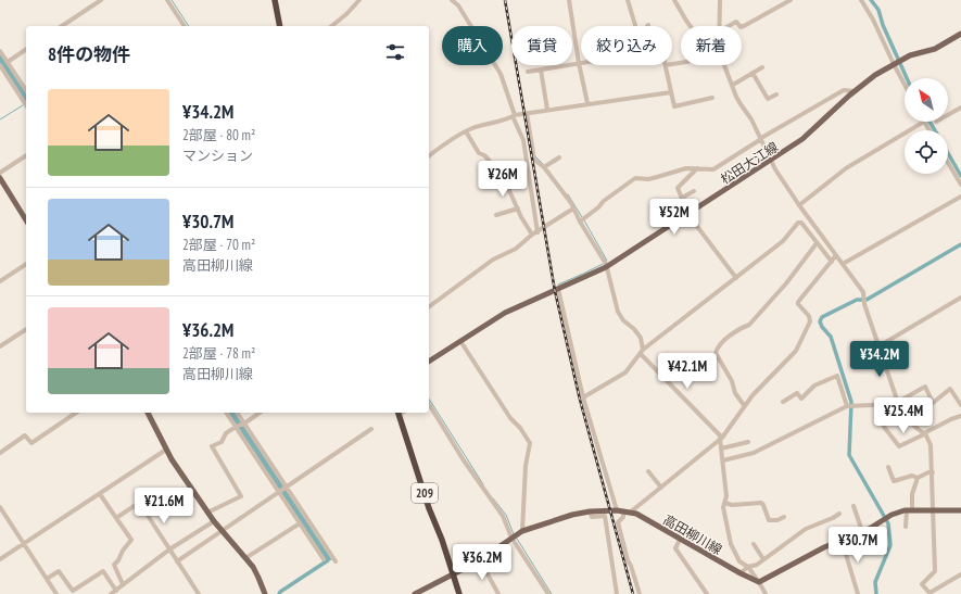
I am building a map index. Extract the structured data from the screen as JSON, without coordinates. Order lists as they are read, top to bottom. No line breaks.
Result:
{"streets":{"highway":["209"],"main road":["松田大江線","高田柳川線"]},"crossings":[["209","高田柳川線"]],"north":"top left","page":{"chip":["購入","賃貸","絞り込み","新着"],"heading":"8件の物件","list":[{"name":"¥34.2M","note":"2部屋 · 80 m² · マンション"},{"name":"¥30.7M","note":"2部屋 · 70 m² · 高田柳川線"},{"name":"¥36.2M","note":"2部屋 · 78 m² · 高田柳川線"}],"price":["¥26M","¥52M","¥34.2M","¥42.1M","¥25.4M","¥21.6M","¥30.7M","¥36.2M"]}}
